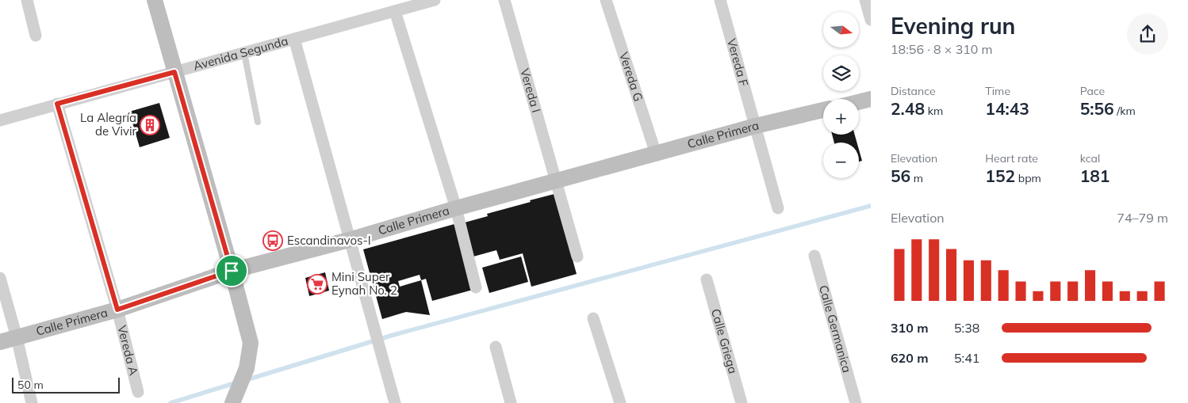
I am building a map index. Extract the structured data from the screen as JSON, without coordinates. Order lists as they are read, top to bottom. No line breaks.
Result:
{"streets":{"street":["Avenida Segunda","Vereda F","Vereda G","Vereda I","Calle Primera","Calle Germanica","Calle Griega","Vereda A"]},"crossings":[["Avenida Segunda","Vereda A"],["Vereda F","Calle Primera"],["Vereda G","Calle Primera"],["Vereda I","Calle Primera"],["Calle Primera","Vereda A"]],"places":{"building":["La Alegría de Vivir"],"bus stop":["Escandinavos-I"],"supermarket":["Mini Super Eynah No. 2"]},"scale_bar":"50 m","north":"right","page":{"heading":["Evening run","18:56 · 8 × 310 m"],"map_buttons":["+","−"],"stats":[["Distance","2.48 km"],["Time","14:43"],["Pace","5:56 /km"],["Elevation","56 m"],["Heart rate","152 bpm"],["kcal","181"]],"chart":["Elevation","74–79 m"],"list":[{"name":"310 m","note":"5:38"},{"name":"620 m","note":"5:41"}],"scale":"50 m"}}
